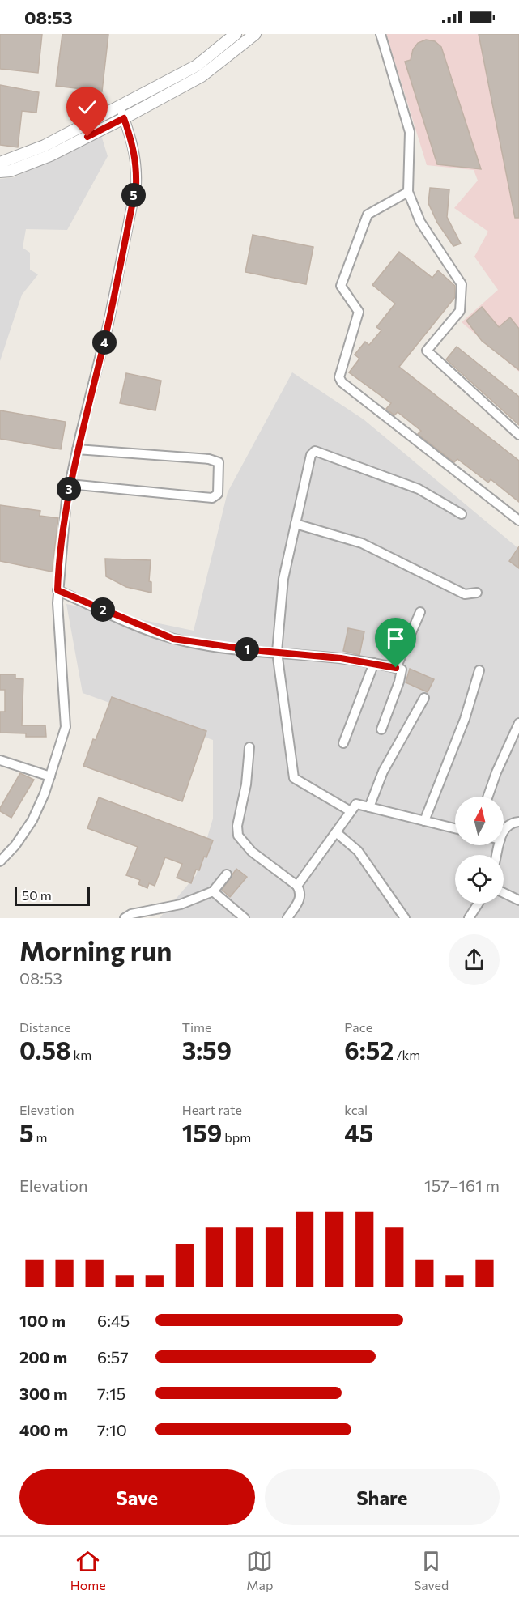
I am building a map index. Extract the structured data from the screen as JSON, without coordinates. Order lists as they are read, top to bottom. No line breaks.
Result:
{"scale_bar":"50 m","north":"top","page":{"status":"08:53","pins":["5","4","3","2","1"],"scale":"50 m","heading":["Morning run","08:53"],"stats":[["Distance","0.58 km"],["Time","3:59"],["Pace","6:52 /km"],["Elevation","5 m"],["Heart rate","159 bpm"],["kcal","45"]],"chart":["Elevation","157–161 m"],"list":[{"name":"100 m","note":"6:45"},{"name":"200 m","note":"6:57"},{"name":"300 m","note":"7:15"},{"name":"400 m","note":"7:10"}],"buttons":["Save","Share"],"tabs":["Home","Map","Saved"]}}
